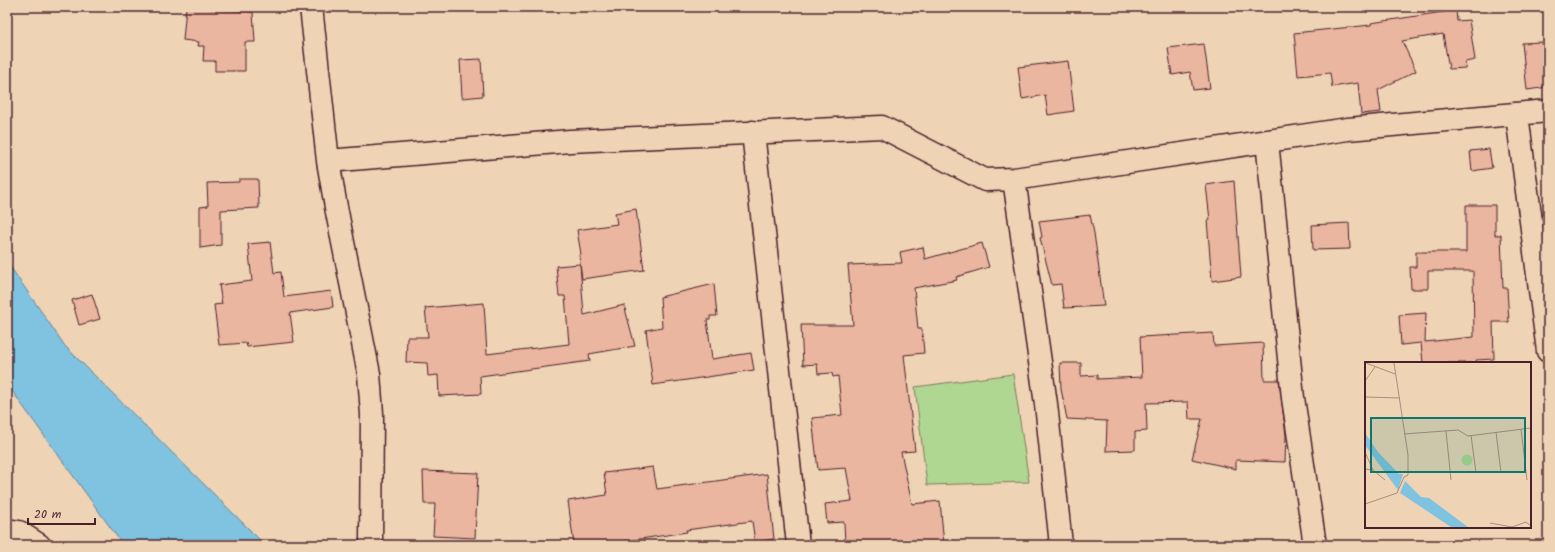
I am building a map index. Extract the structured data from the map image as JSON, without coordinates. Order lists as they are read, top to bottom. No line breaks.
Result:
{"scale_bar":"20 m"}
